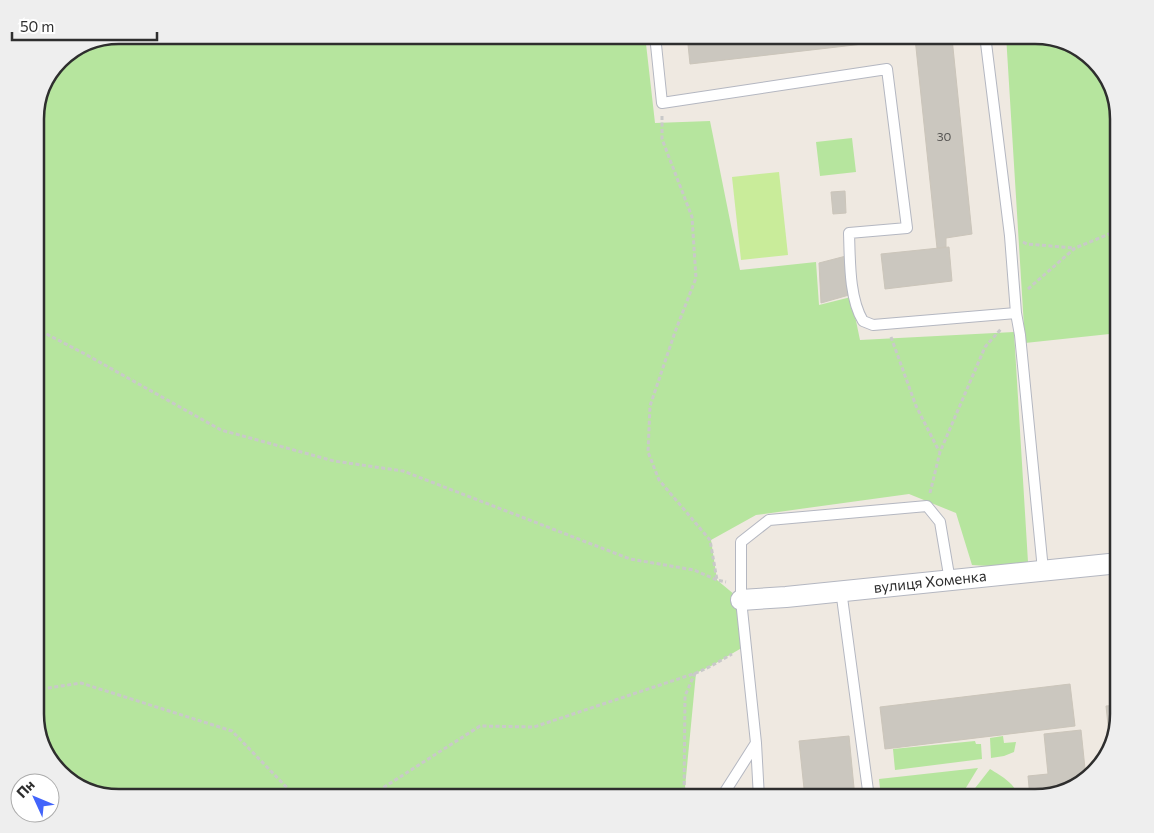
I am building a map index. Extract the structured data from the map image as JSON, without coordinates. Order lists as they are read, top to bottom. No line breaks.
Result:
{"streets":{"street":["вулиця Хоменка"]},"house_numbers":["30"],"scale_bar":"50 m","north":"top left"}
